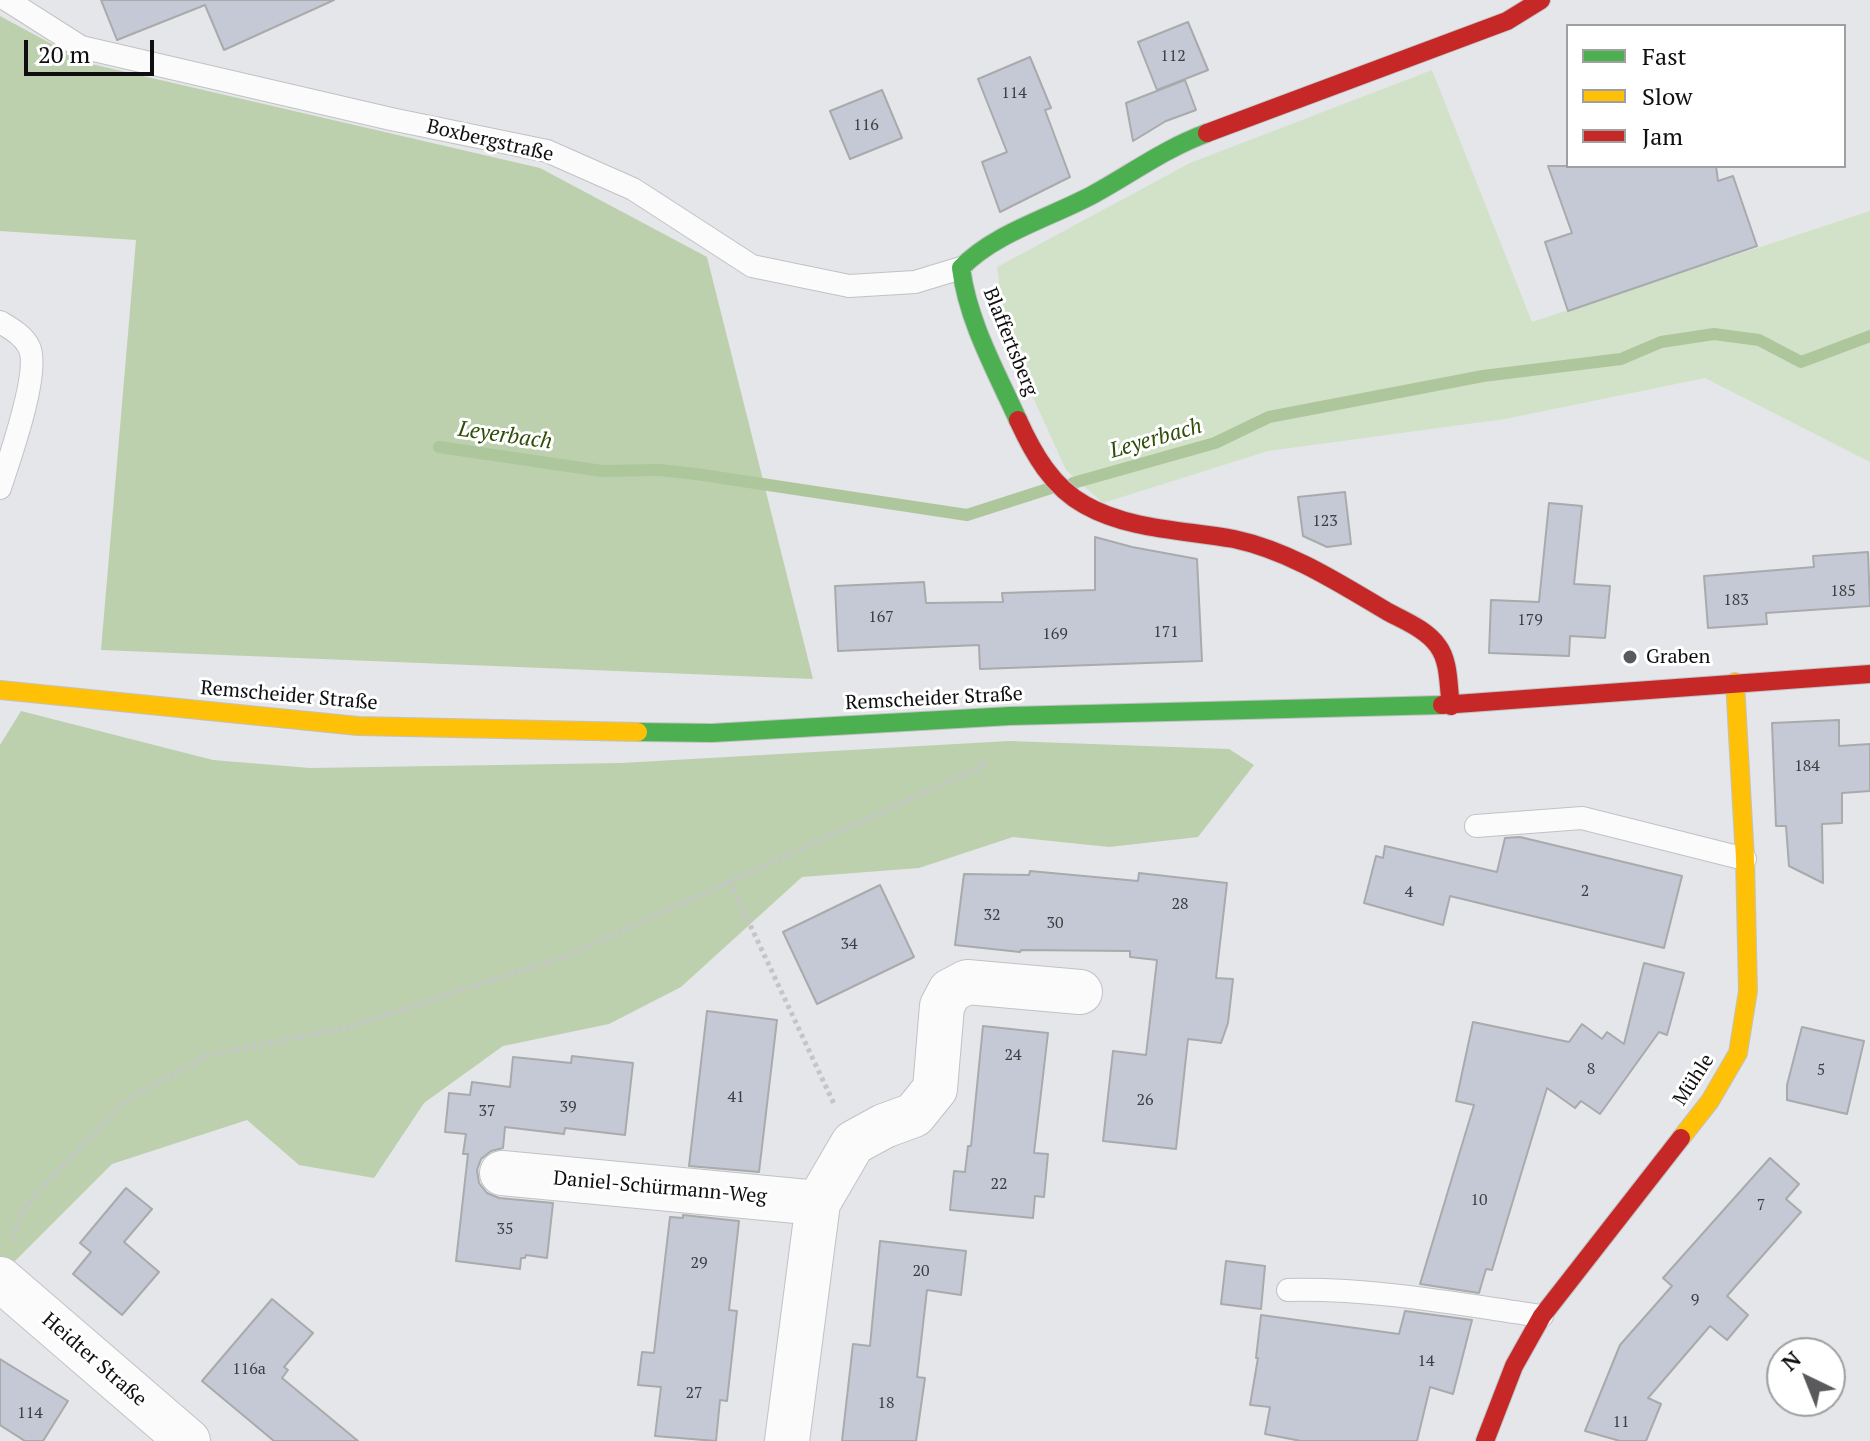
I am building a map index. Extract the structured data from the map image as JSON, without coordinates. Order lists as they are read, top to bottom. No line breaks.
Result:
{"streets":{"street":["Blaffertsberg","Remscheider Straße","Mühle","Daniel-Schürmann-Weg","Heidter Straße"],"lane":["Boxbergstraße"]},"crossings":[["Boxbergstraße","Blaffertsberg"],["Blaffertsberg","Remscheider Straße"],["Remscheider Straße","Mühle"]],"water":["Leyerbach"],"places":["Graben"],"house_numbers":["112","114","116","123","185","183","167","179","171","169","184","2","4","28","32","30","34","24","8","5","41","26","39","37","22","10","7","35","29","20","9","14","116a","27","18","114","11"],"legend":["Fast","Slow","Jam"],"scale_bar":"20 m","north":"top left"}
